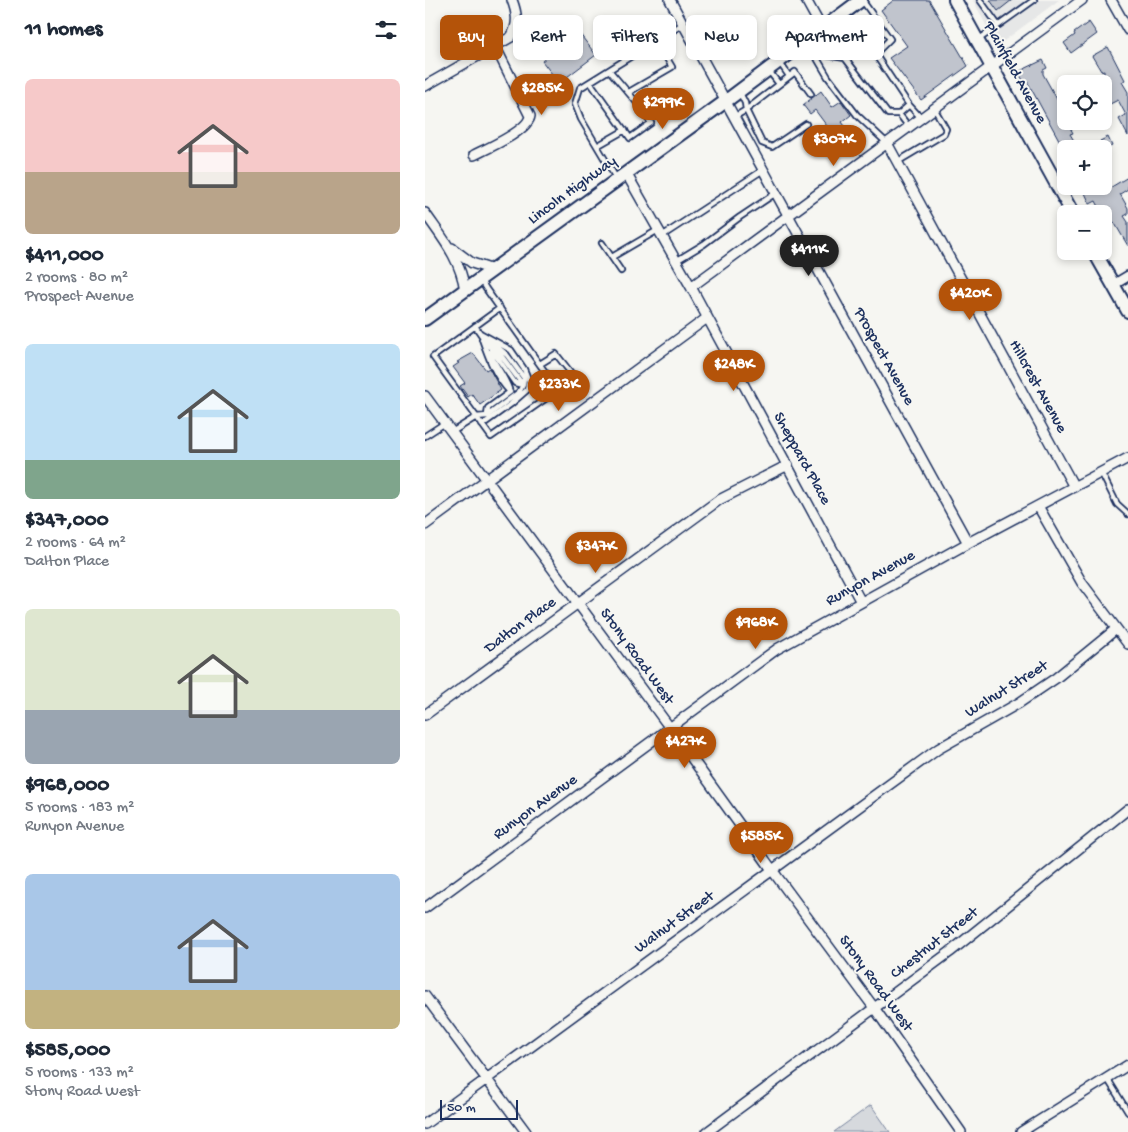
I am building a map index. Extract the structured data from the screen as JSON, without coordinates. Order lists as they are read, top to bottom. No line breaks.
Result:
{"streets":{"main road":["Plainfield Avenue","Lincoln Highway"],"street":["Prospect Avenue","Hillcrest Avenue","Sheppard Place","Runyon Avenue","Dalton Place","Stony Road West","Walnut Street","Chestnut Street"]},"crossings":[["Lincoln Highway","Prospect Avenue"],["Lincoln Highway","Sheppard Place"],["Prospect Avenue","Runyon Avenue"],["Hillcrest Avenue","Runyon Avenue"],["Sheppard Place","Runyon Avenue"],["Sheppard Place","Dalton Place"],["Runyon Avenue","Stony Road West"],["Dalton Place","Stony Road West"],["Stony Road West","Walnut Street"],["Stony Road West","Chestnut Street"]],"scale_bar":"50 m","page":{"heading":"11 homes","chip":["Buy","Rent","Filters","New","Apartment"],"list":[{"name":"$411,000","note":"2 rooms · 80 m² · Prospect Avenue"},{"name":"$347,000","note":"2 rooms · 64 m² · Dalton Place"},{"name":"$968,000","note":"5 rooms · 183 m² · Runyon Avenue"},{"name":"$585,000","note":"5 rooms · 133 m² · Stony Road West"}],"price":["$285K","$299K","$307K","$411K","$420K","$248K","$233K","$347K","$968K","$427K","$585K"],"map_buttons":["+","−"],"scale":"50 m"}}
